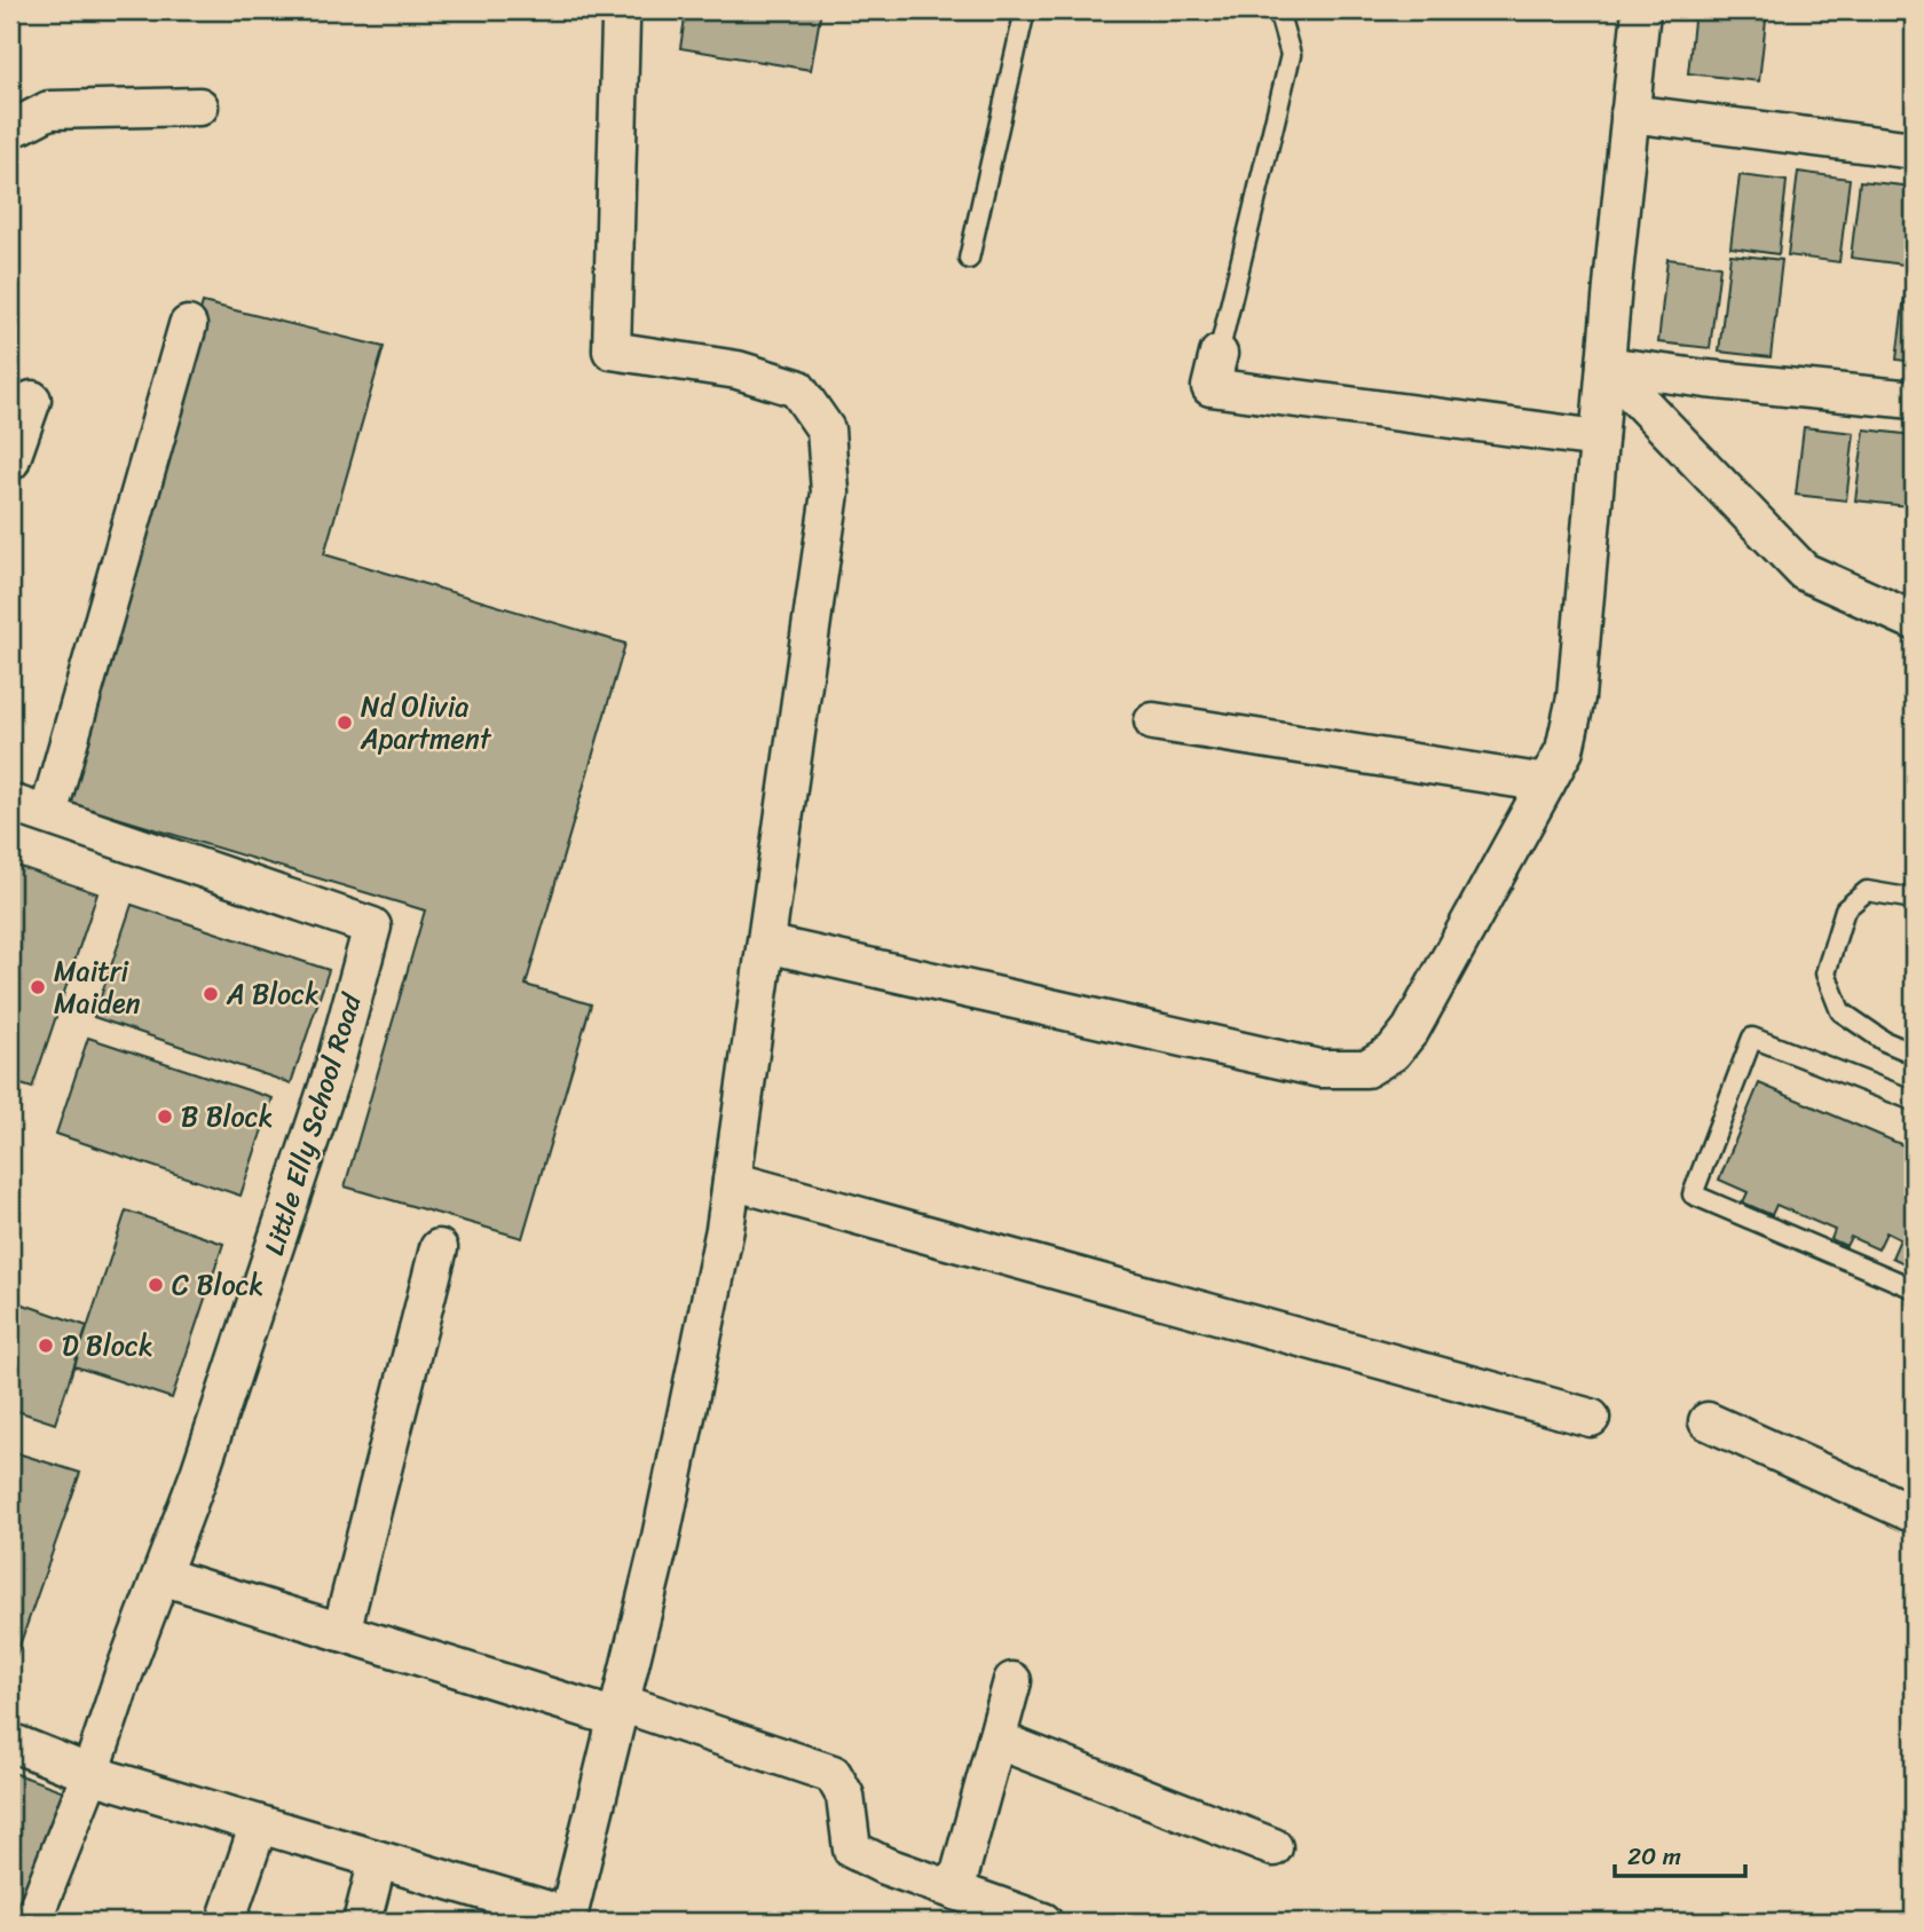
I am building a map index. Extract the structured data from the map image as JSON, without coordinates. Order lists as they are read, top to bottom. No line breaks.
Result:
{"streets":{"street":["Little Elly School Road"]},"places":["Nd Olivia Apartment","Maitri Maiden","A Block","B Block","C Block","D Block"],"scale_bar":"20 m"}
